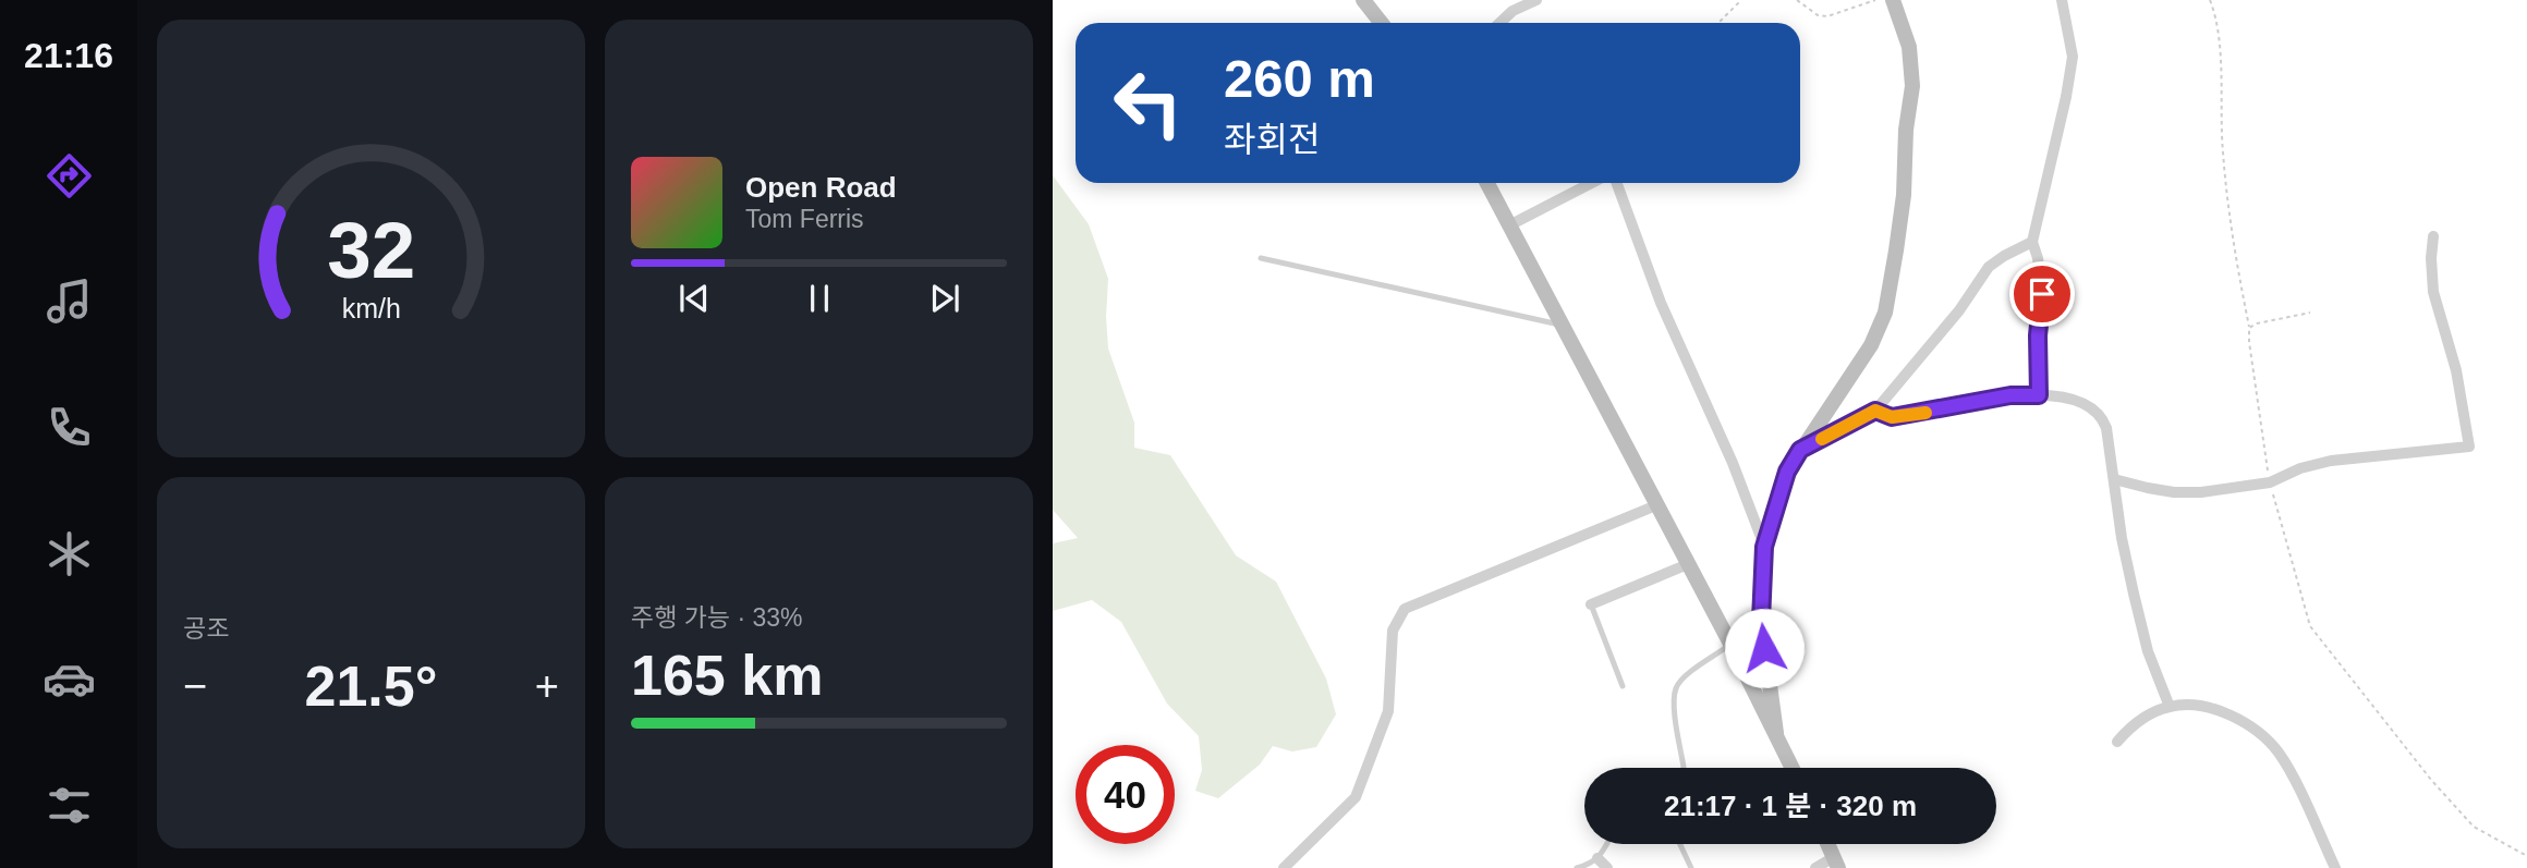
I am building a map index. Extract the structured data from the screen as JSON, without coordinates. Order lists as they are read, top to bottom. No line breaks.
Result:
{"page":{"tabs":"21:16","turn":["260 m","좌회전"],"song":["Open Road","Tom Ferris"],"tile":["공조",["주행 가능 · 33%","165 km"]],"heat":["−","21.5°","+"],"limit":"40","trip":"21:17 · 1 분 · 320 m","gauge":["32","km/h"]}}
